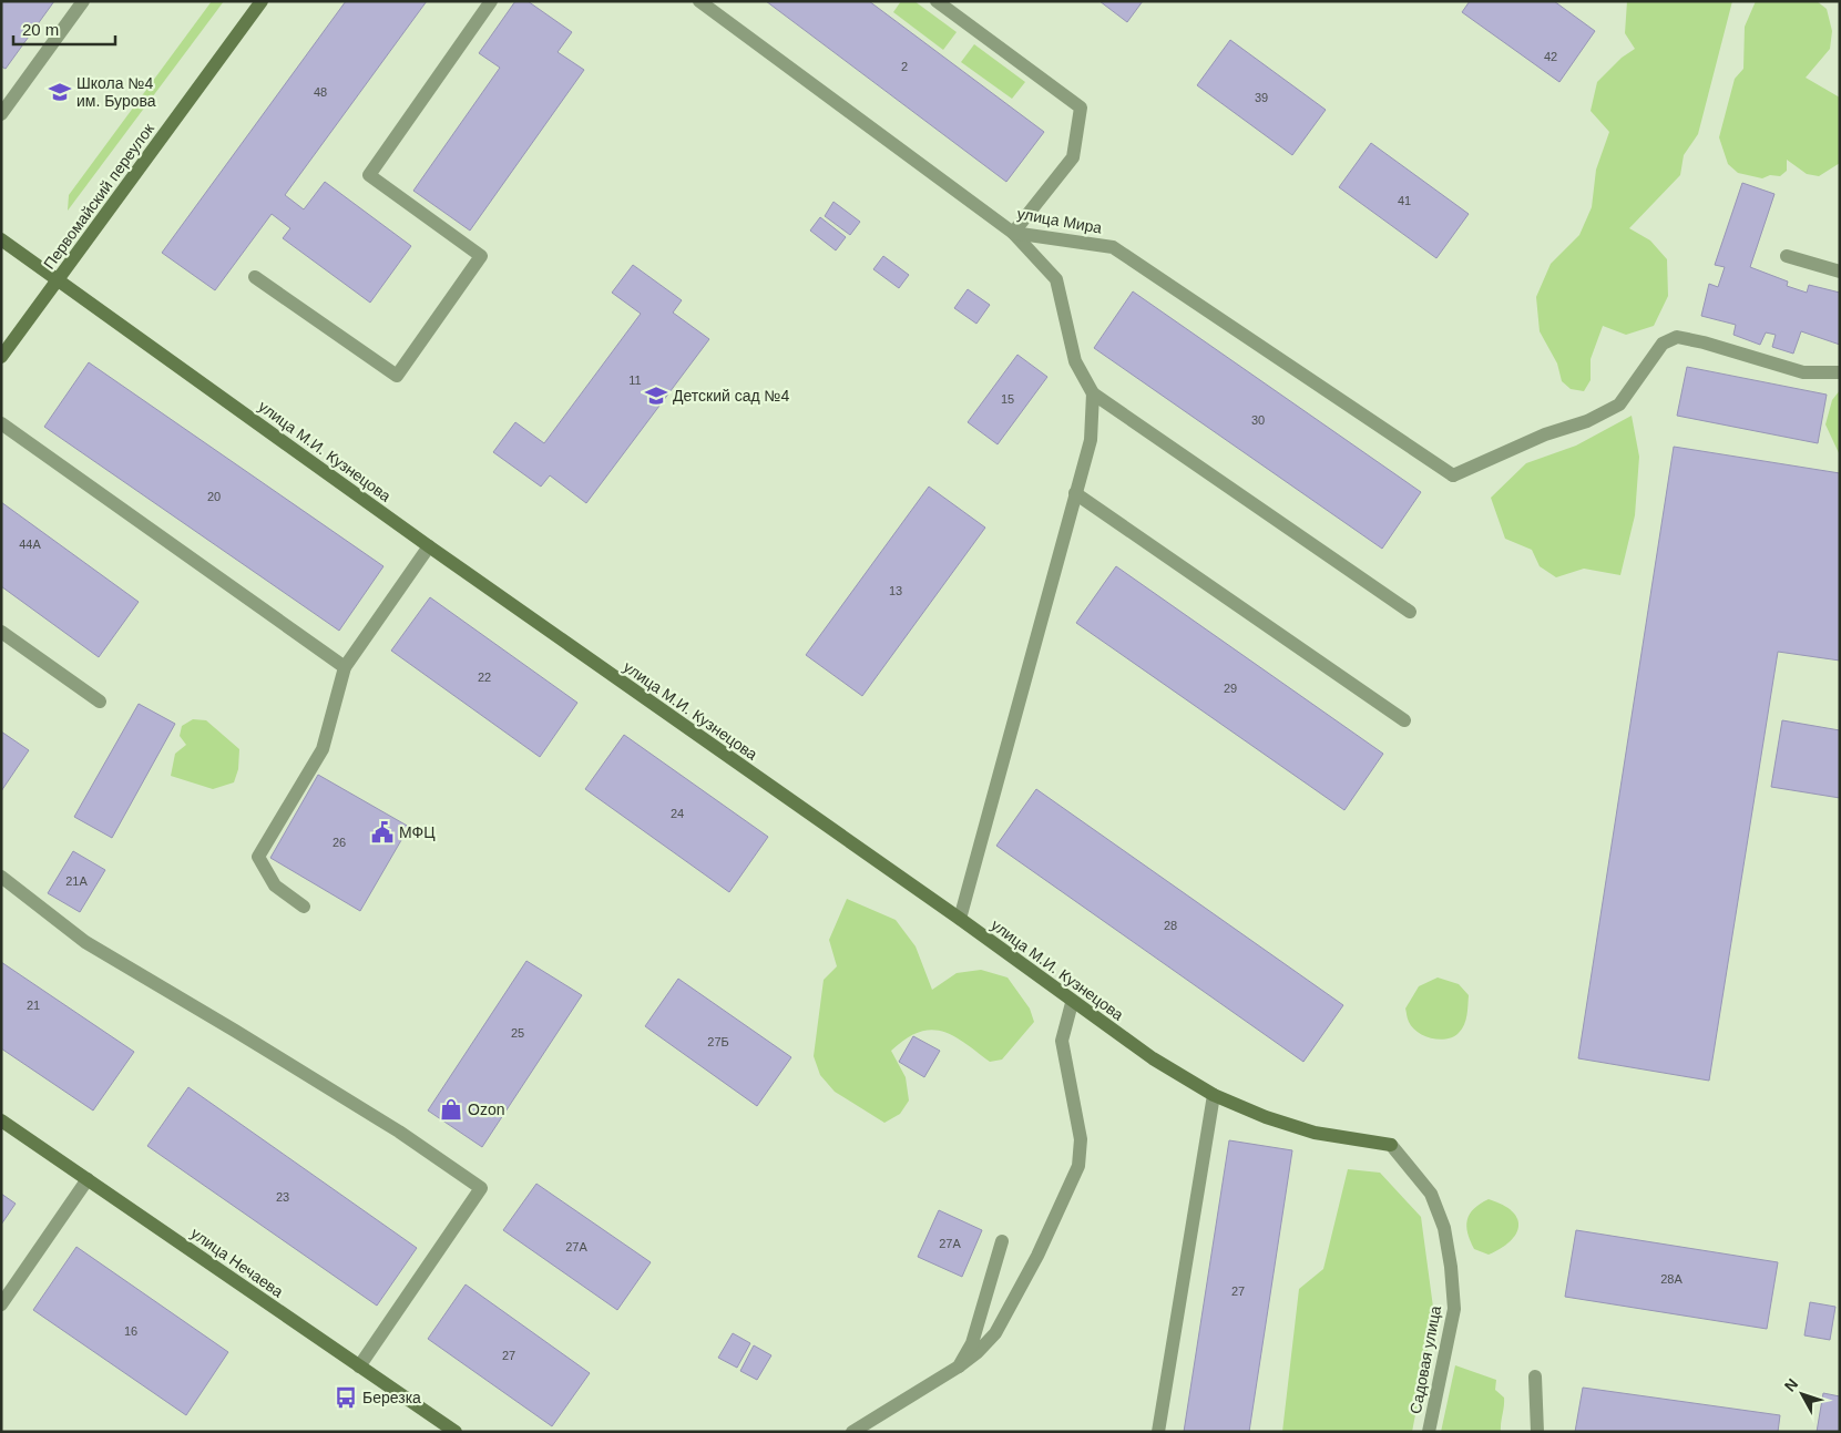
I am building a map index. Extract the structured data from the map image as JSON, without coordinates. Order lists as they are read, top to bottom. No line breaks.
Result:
{"streets":{"street":["Первомайский переулок","улица Мира","улица М.И. Кузнецова","улица Нечаева","Садовая улица"]},"crossings":[["Первомайский переулок","улица М.И. Кузнецова"],["улица М.И. Кузнецова","Садовая улица"]],"places":{"school or university":["Школа №4 им. Бурова","Детский сад №4"],"public building":["МФЦ"],"shop":["Ozon"],"bus stop":["Березка"]},"house_numbers":["42","2","48","39","41","11","15","30","20","44А","13","22","29","24","26","21А","28","21","25","27Б","23","27А","27А","28А","27","16","27"],"scale_bar":"20 m","north":"top left"}
